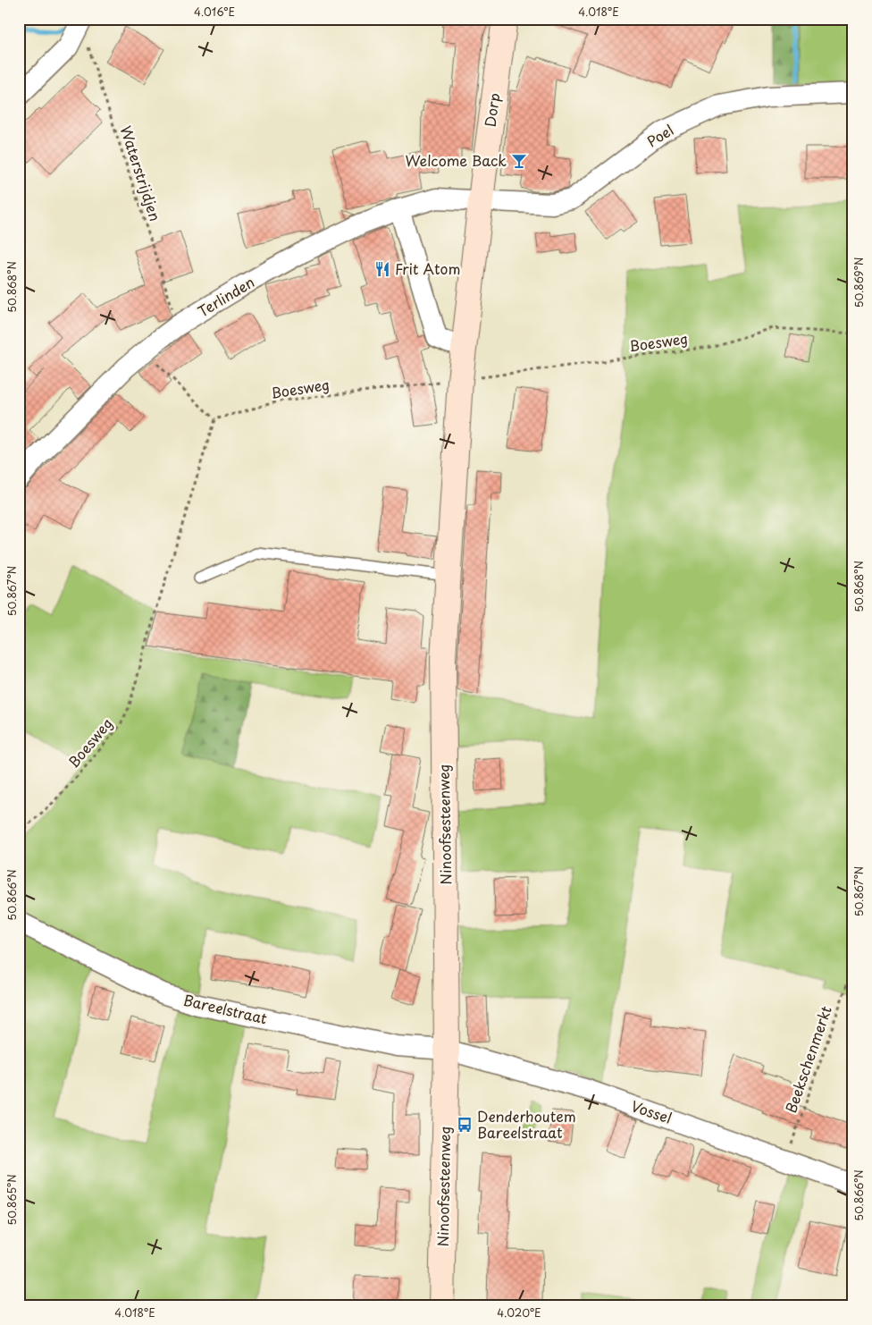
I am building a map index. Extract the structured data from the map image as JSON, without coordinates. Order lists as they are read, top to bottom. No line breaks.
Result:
{"streets":{"street":["Dorp","Poel","Terlinden","Ninoofsesteenweg","Bareelstraat","Vossel"],"path":["Waterstrijdjen","Boesweg","Beekschenmerkt"]},"crossings":[["Dorp","Poel"],["Dorp","Terlinden"],["Dorp","Ninoofsesteenweg"],["Poel","Terlinden"],["Poel","Ninoofsesteenweg"],["Waterstrijdjen","Terlinden"],["Terlinden","Ninoofsesteenweg"],["Boesweg","Ninoofsesteenweg"],["Ninoofsesteenweg","Bareelstraat"],["Ninoofsesteenweg","Vossel"],["Bareelstraat","Vossel"],["Beekschenmerkt","Vossel"]],"places":{"bar":["Welcome Back"],"restaurant":["Frit Atom"],"bus stop":["Denderhoutem Bareelstraat"]},"coordinates":["4.016°E","4.018°E","50.869°N","50.868°N","50.867°N","50.866°N","50.865°N","4.020°E"]}
